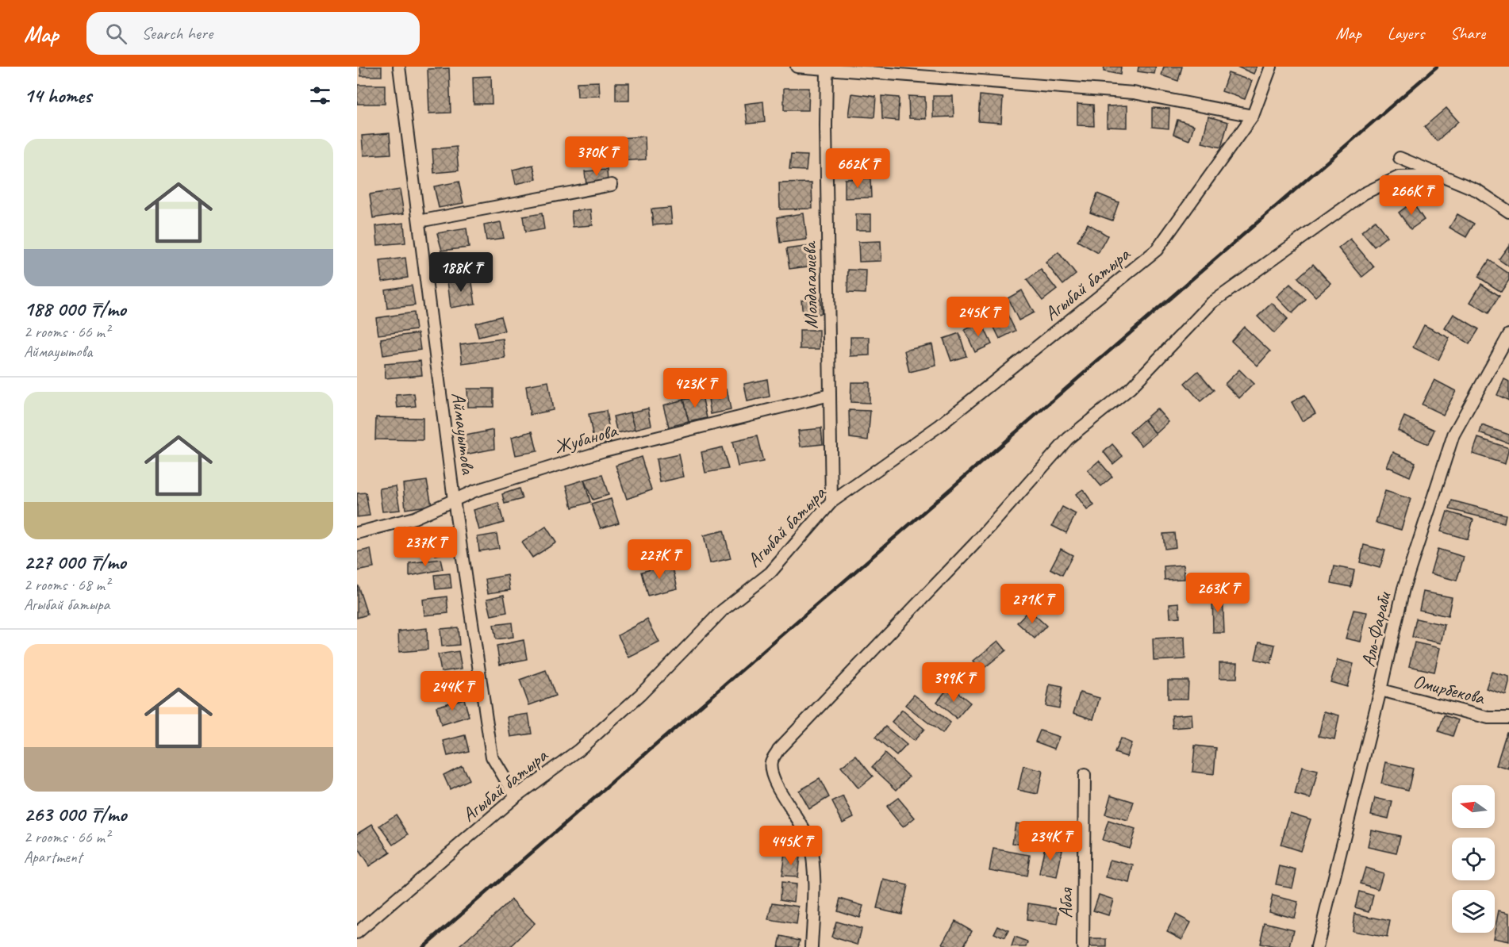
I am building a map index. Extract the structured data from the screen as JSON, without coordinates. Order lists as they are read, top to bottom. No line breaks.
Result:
{"streets":{"street":["Агыбай батыра","Молдагалиева","Аймауытова","Жубанова","Аль-Фараби","Омирбекова","Абая"]},"crossings":[["Агыбай батыра","Молдагалиева"],["Агыбай батыра","Аймауытова"],["Молдагалиева","Жубанова"],["Аймауытова","Жубанова"],["Аль-Фараби","Омирбекова"]],"north":"left","page":{"header":"Map","search":"Search here","nav":["Map","Layers","Share"],"heading":"14 homes","list":[{"name":"188 000 ₸/mo","note":"2 rooms · 66 m² · Аймауытова"},{"name":"227 000 ₸/mo","note":"2 rooms · 68 m² · Агыбай батыра"},{"name":"263 000 ₸/mo","note":"2 rooms · 66 m² · Apartment"}],"price":["370K ₸","662K ₸","266K ₸","188K ₸","245K ₸","423K ₸","237K ₸","227K ₸","263K ₸","271K ₸","399K ₸","244K ₸","234K ₸","445K ₸"]}}
